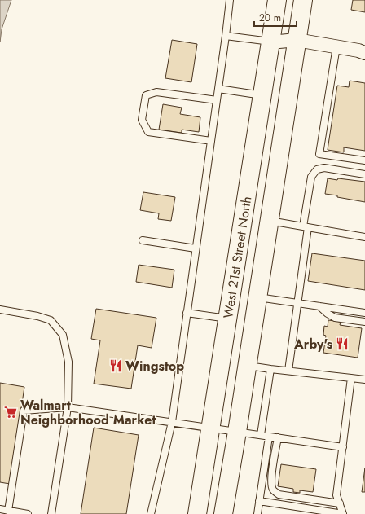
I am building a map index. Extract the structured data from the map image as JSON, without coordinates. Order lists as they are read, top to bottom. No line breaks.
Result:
{"streets":{"main road":["West 21st Street North"]},"places":{"restaurant":["Arby's","Wingstop"],"supermarket":["Walmart Neighborhood Market"]},"scale_bar":"20 m"}
